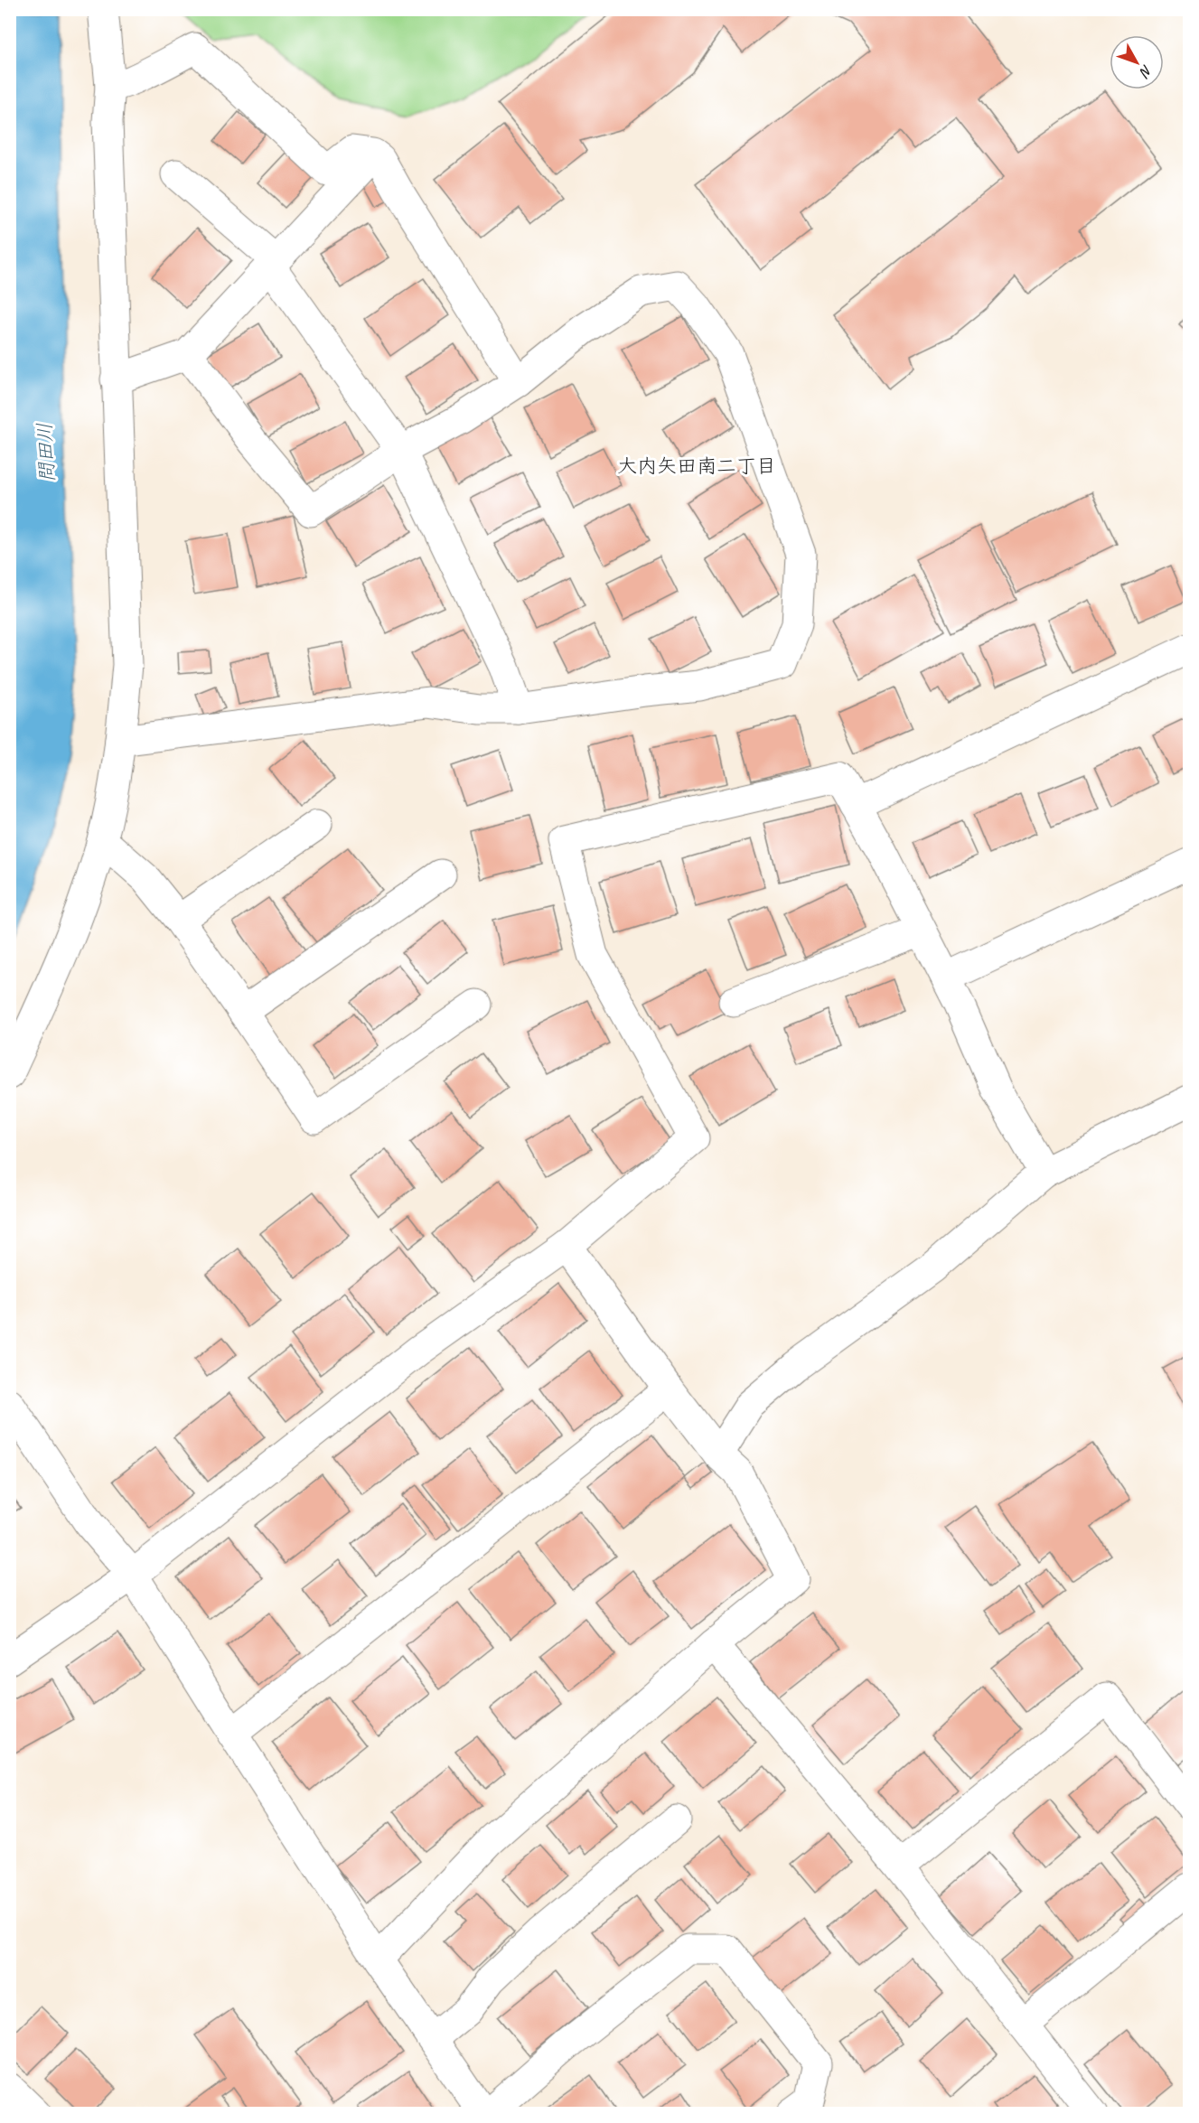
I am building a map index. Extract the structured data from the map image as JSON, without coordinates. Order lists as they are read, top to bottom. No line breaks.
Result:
{"districts":["大内矢田南二丁目"],"water":["問田川"],"north":"bottom right"}
